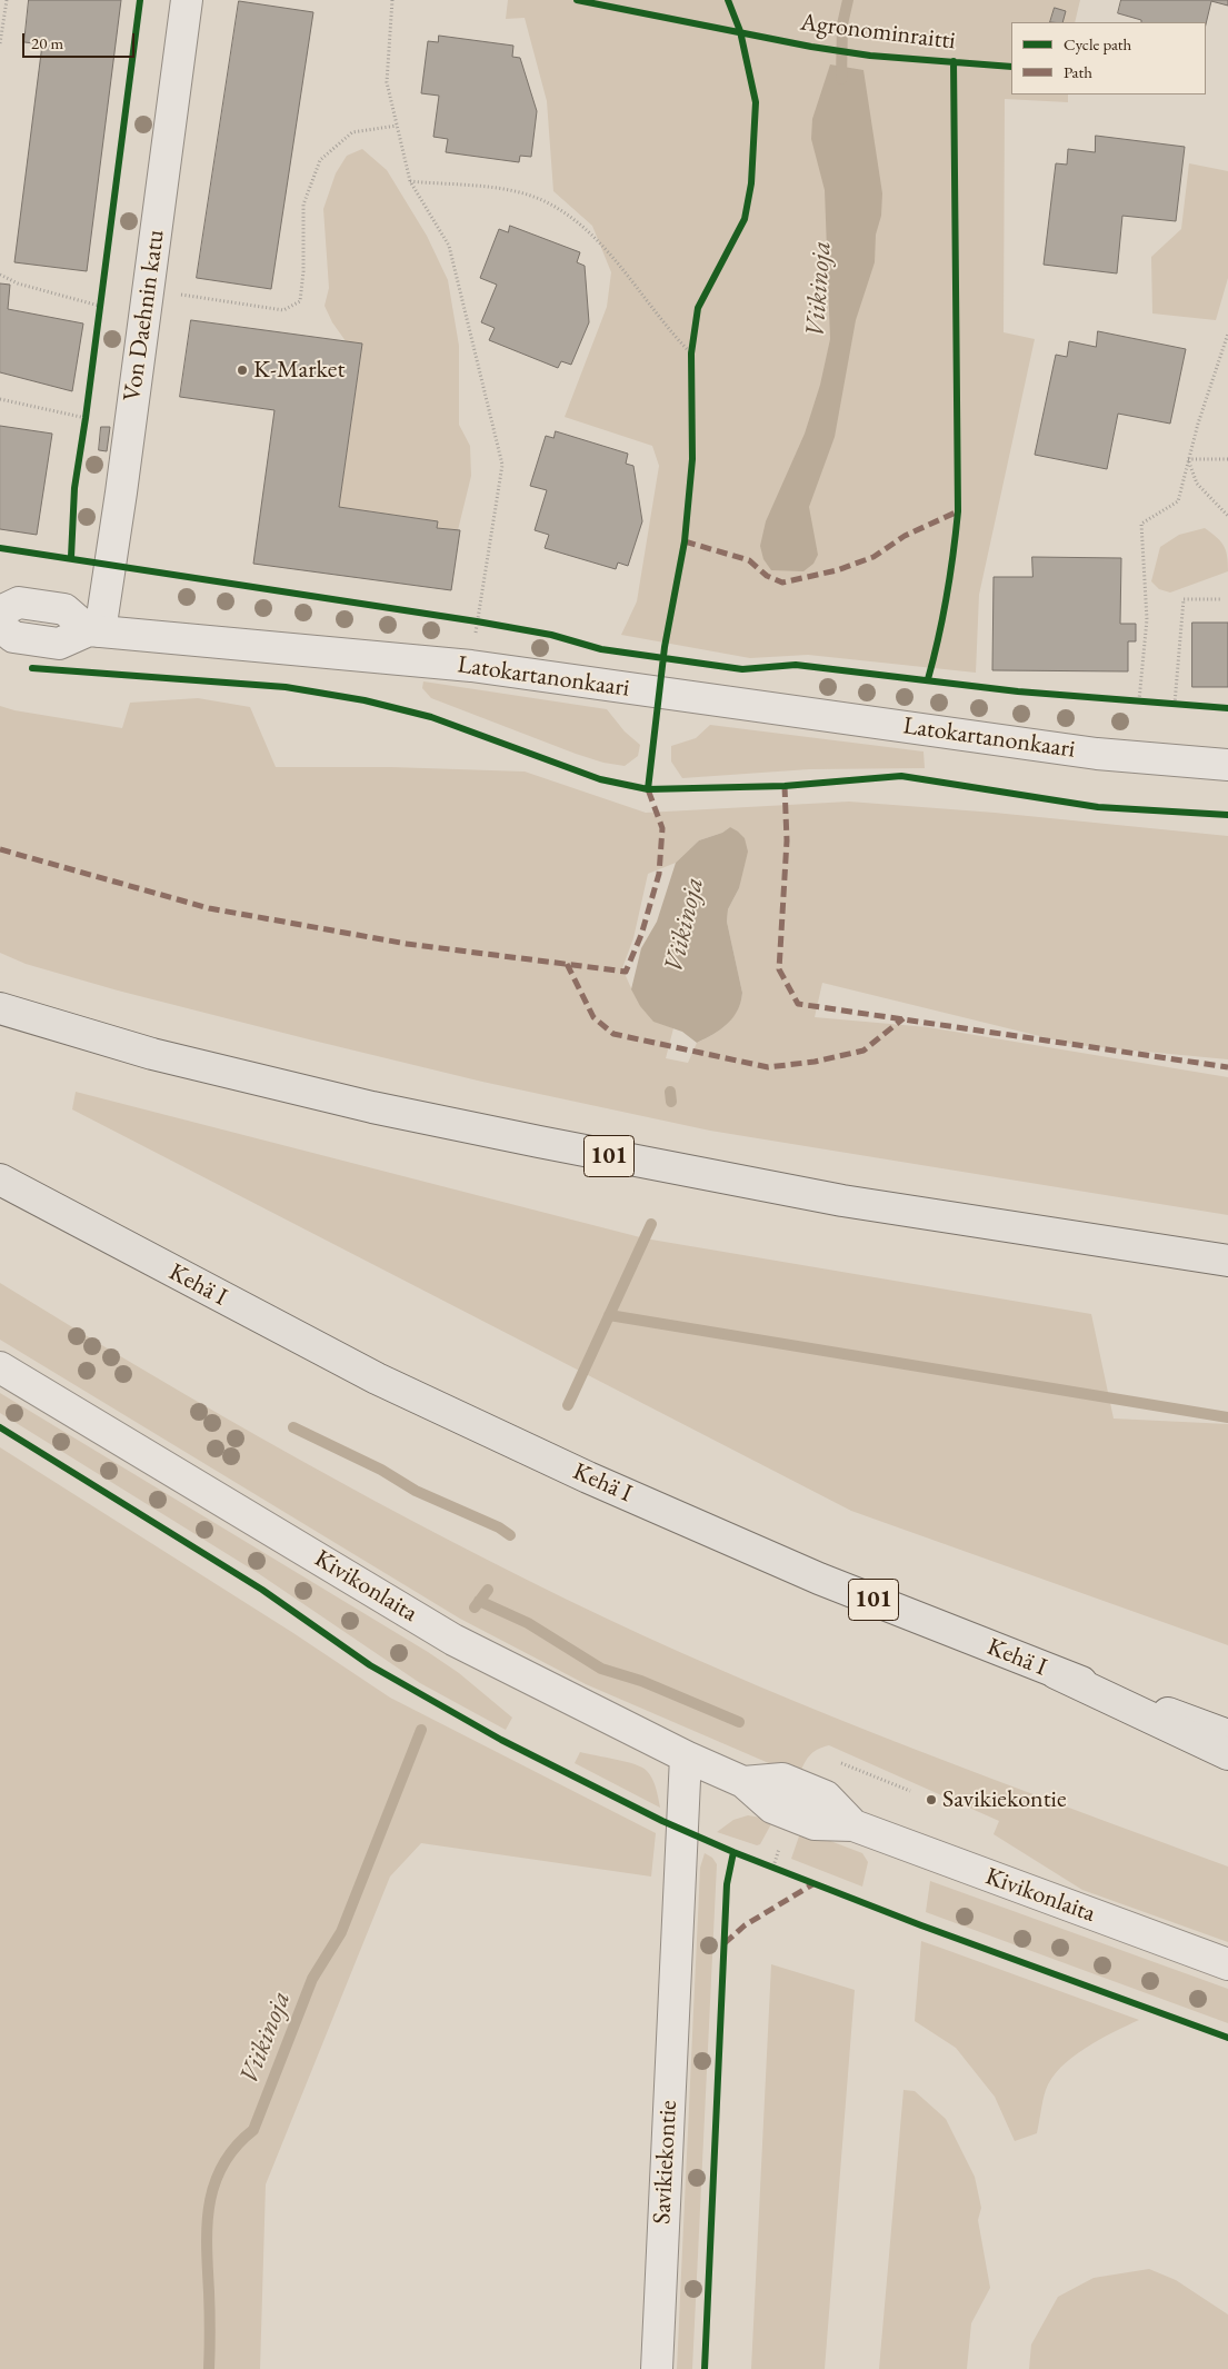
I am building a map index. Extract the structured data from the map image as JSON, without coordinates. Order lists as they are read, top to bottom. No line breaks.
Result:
{"streets":{"highway":["101","Kehä I"],"street":["Von Daehnin katu","Latokartanonkaari","Kivikonlaita","Savikiekontie"],"cycle path":["Agronominraitti"]},"crossings":[["Von Daehnin katu","Latokartanonkaari"],["Kivikonlaita","Savikiekontie"]],"water":["Viikinoja"],"places":["K-Market","Savikiekontie"],"legend":["Cycle path","Path"],"scale_bar":"20 m"}
